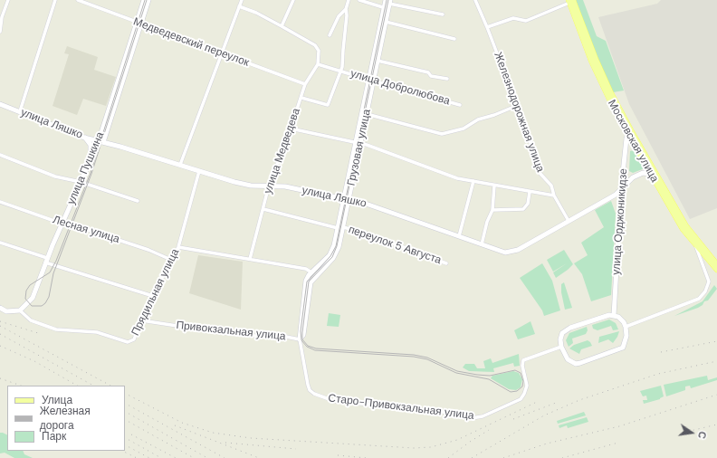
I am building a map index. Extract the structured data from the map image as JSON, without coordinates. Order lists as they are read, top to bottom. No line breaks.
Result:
{"streets":{"main road":["Московская улица"],"street":["Медведевский переулок","улица Добролюбова","Железнодорожная улица","улица Ляшко","Грузовая улица","улица Медведева","улица Пушкина","улица Орджоникидзе","Лесная улица","переулок 5 Августа","Прядильная улица","Привокзальная улица","Старо-Привокзальная улица"]},"crossings":[["Медведевский переулок","улица Медведева"],["Медведевский переулок","улица Пушкина"],["улица Добролюбова","Грузовая улица"],["улица Добролюбова","улица Медведева"],["Железнодорожная улица","улица Ляшко"],["улица Ляшко","Московская улица"],["улица Ляшко","Грузовая улица"],["улица Ляшко","улица Медведева"],["улица Ляшко","улица Пушкина"],["улица Ляшко","улица Орджоникидзе"],["улица Ляшко","Прядильная улица"],["Московская улица","улица Орджоникидзе"],["Грузовая улица","переулок 5 Августа"],["Грузовая улица","Привокзальная улица"],["Грузовая улица","Старо-Привокзальная улица"],["улица Медведева","переулок 5 Августа"],["улица Пушкина","Лесная улица"],["улица Пушкина","Прядильная улица"],["Лесная улица","Прядильная улица"],["Прядильная улица","Привокзальная улица"],["Привокзальная улица","Старо-Привокзальная улица"]],"legend":["Улица","Железная дорога","Парк"],"north":"right"}
